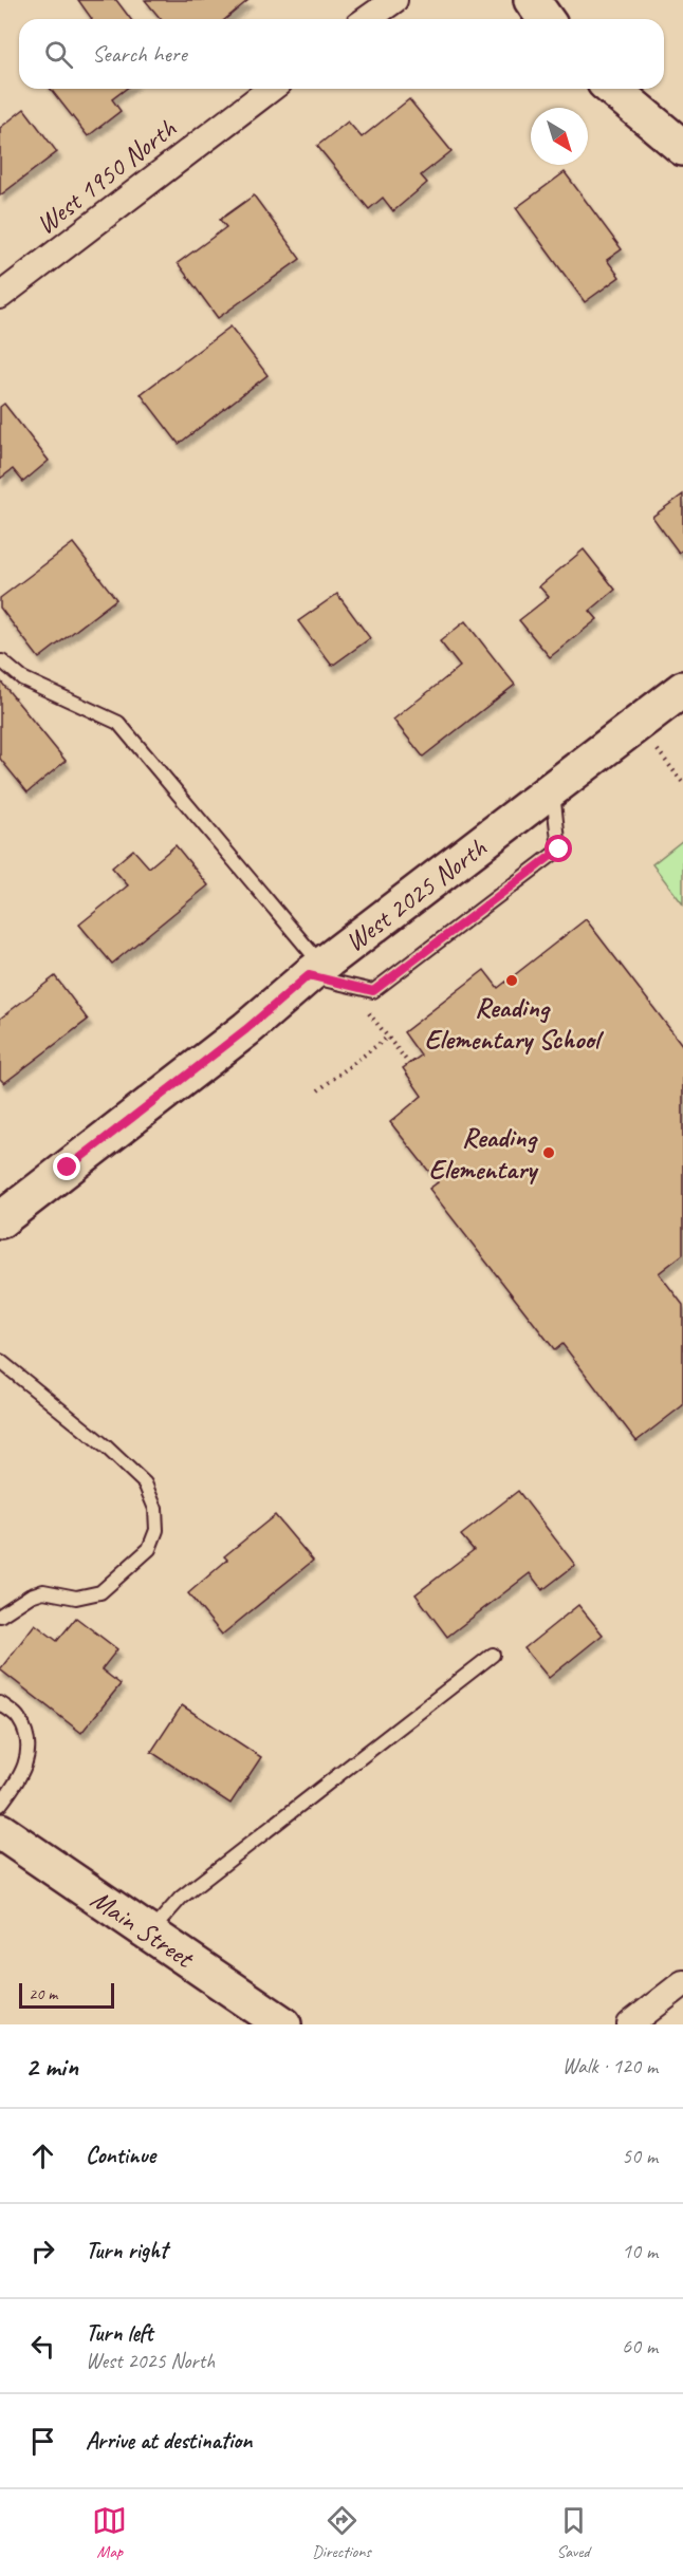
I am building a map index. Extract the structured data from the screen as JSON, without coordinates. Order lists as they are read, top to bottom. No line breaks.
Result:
{"streets":{"street":["West 1950 North","West 2025 North","Main Street"]},"places":["Reading Elementary School","Reading Elementary"],"scale_bar":"20 m","north":"bottom right","page":{"search":"Search here","scale":"20 m","heading":["2 min","Walk · 120 m"],"list":[["Continue","50 m"],["Turn right","10 m"],["Turn left","West 2025 North","60 m"],"Arrive at destination"],"nav":["Map","Directions","Saved"]}}
